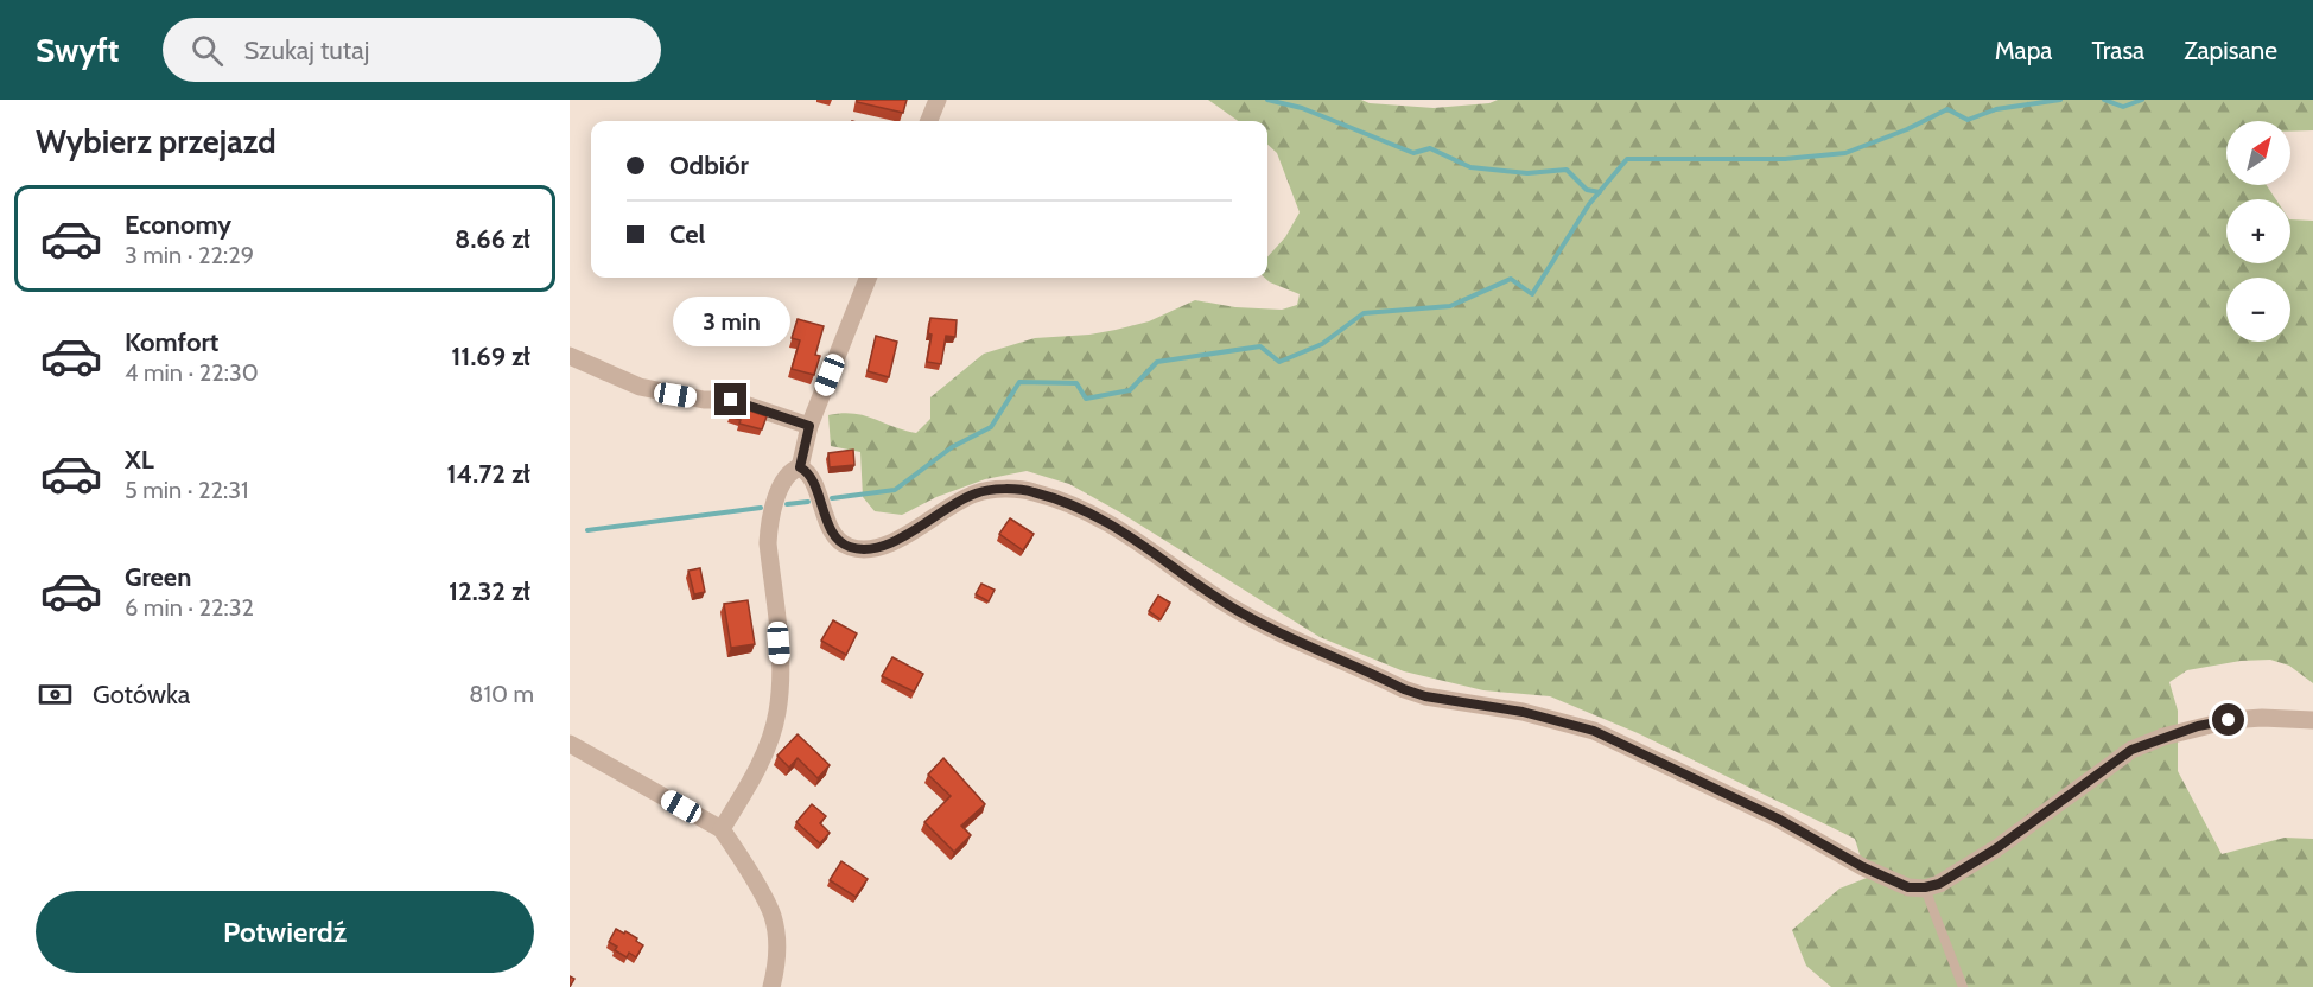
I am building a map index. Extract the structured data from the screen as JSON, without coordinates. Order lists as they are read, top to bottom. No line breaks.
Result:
{"north":"top right","page":{"header":"Swyft","search":"Szukaj tutaj","nav":["Mapa","Trasa","Zapisane"],"heading":"Wybierz przejazd","map_buttons":["+","−"],"banner":["Odbiór","Cel"],"list":[{"name":"Economy","note":"3 min · 22:29","value":"8.66 zł"},{"name":"Komfort","note":"4 min · 22:30","value":"11.69 zł"},{"name":"XL","note":"5 min · 22:31","value":"14.72 zł"},{"name":"Green","note":"6 min · 22:32","value":"12.32 zł"}],"bubble":"3 min","pay":["Gotówka","810 m"],"buttons":"Potwierdź"}}
